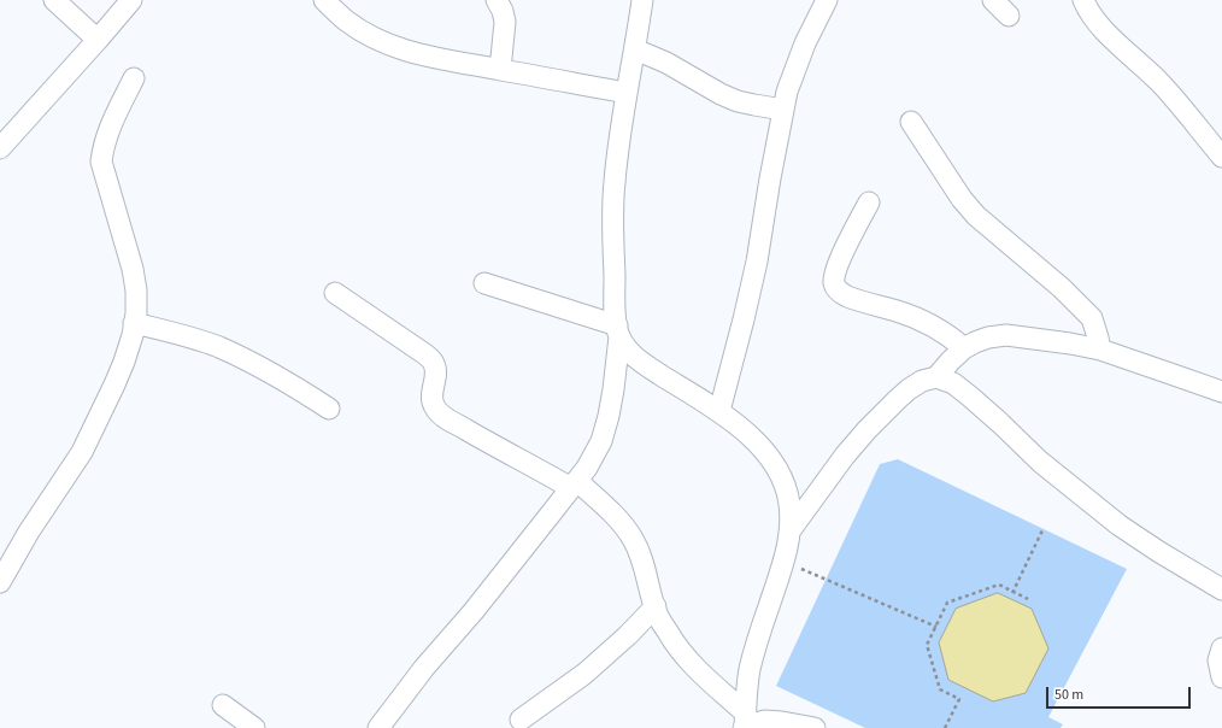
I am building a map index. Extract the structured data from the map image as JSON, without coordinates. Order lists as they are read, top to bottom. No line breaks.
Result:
{"scale_bar":"50 m"}
